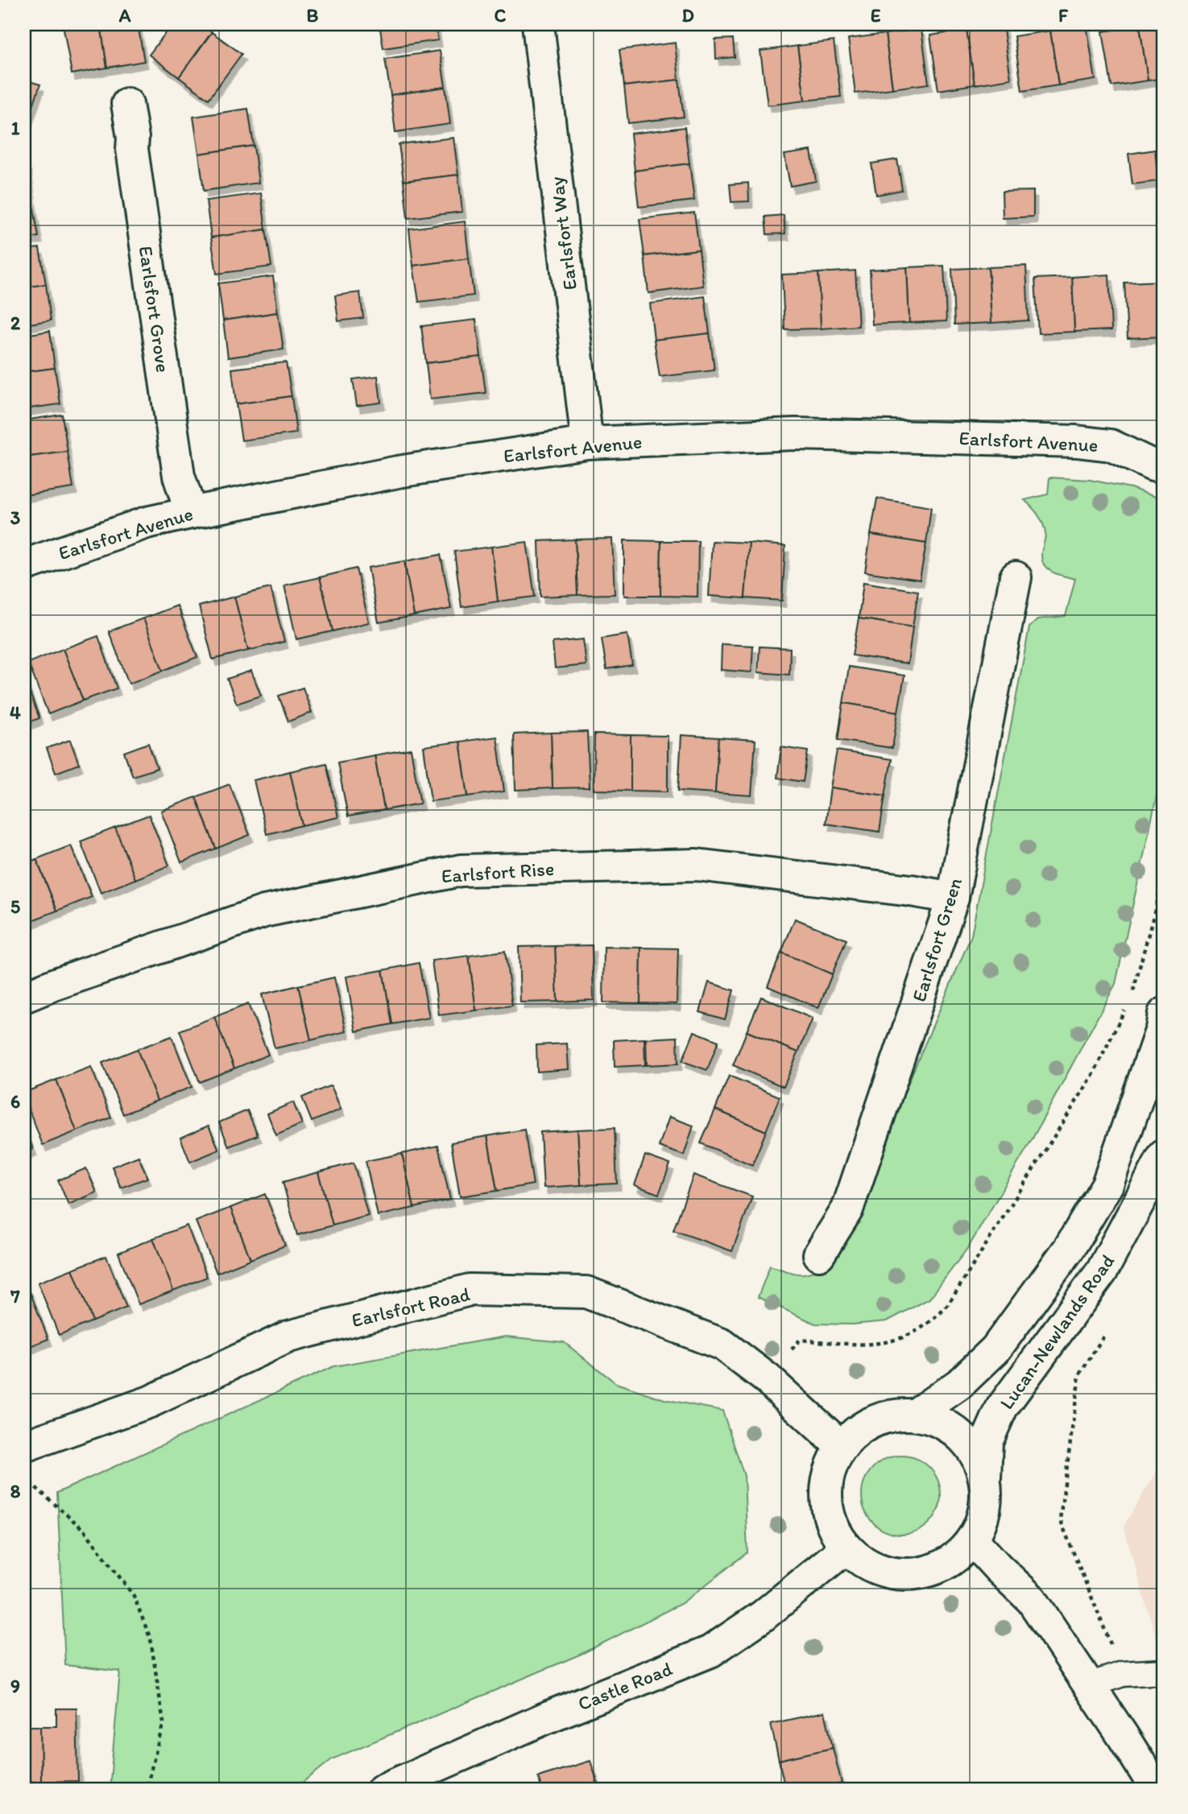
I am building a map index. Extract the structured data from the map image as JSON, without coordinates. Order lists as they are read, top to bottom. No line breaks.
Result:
{"streets":{"street":["Earlsfort Way","Earlsfort Grove","Earlsfort Avenue","Earlsfort Rise","Earlsfort Green","Earlsfort Road","Lucan-Newlands Road","Castle Road"]},"crossings":[["Earlsfort Way","Earlsfort Avenue"],["Earlsfort Grove","Earlsfort Avenue"],["Earlsfort Rise","Earlsfort Green"],["Earlsfort Road","Lucan-Newlands Road"],["Earlsfort Road","Castle Road"],["Lucan-Newlands Road","Castle Road"]],"grid":{"columns":["A","B","C","D","E","F"],"rows":["1","2","3","4","5","6","7","8","9"]}}
